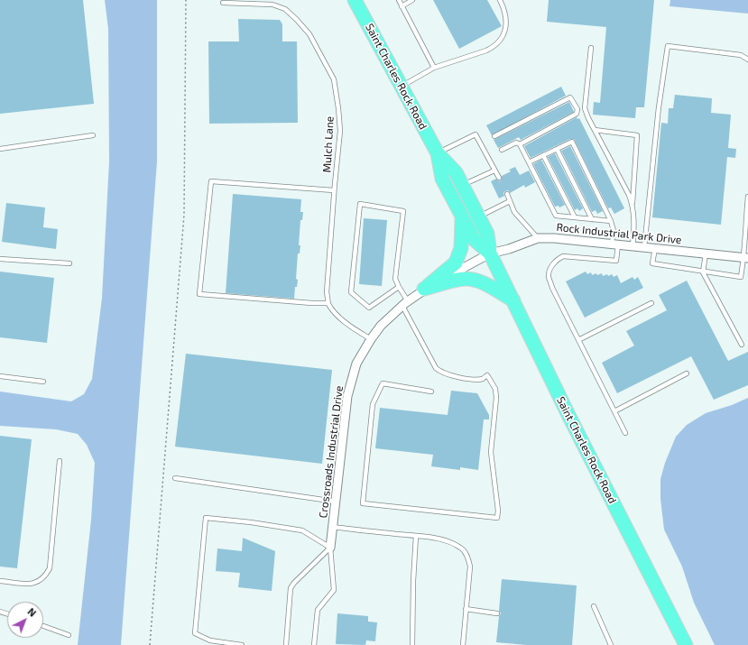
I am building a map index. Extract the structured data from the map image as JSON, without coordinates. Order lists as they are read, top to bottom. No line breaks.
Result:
{"streets":{"main road":["Saint Charles Rock Road"],"street":["Rock Industrial Park Drive","Crossroads Industrial Drive"],"lane":["Mulch Lane"]},"crossings":[["Saint Charles Rock Road","Rock Industrial Park Drive"],["Saint Charles Rock Road","Crossroads Industrial Drive"],["Rock Industrial Park Drive","Crossroads Industrial Drive"]],"north":"top right"}
